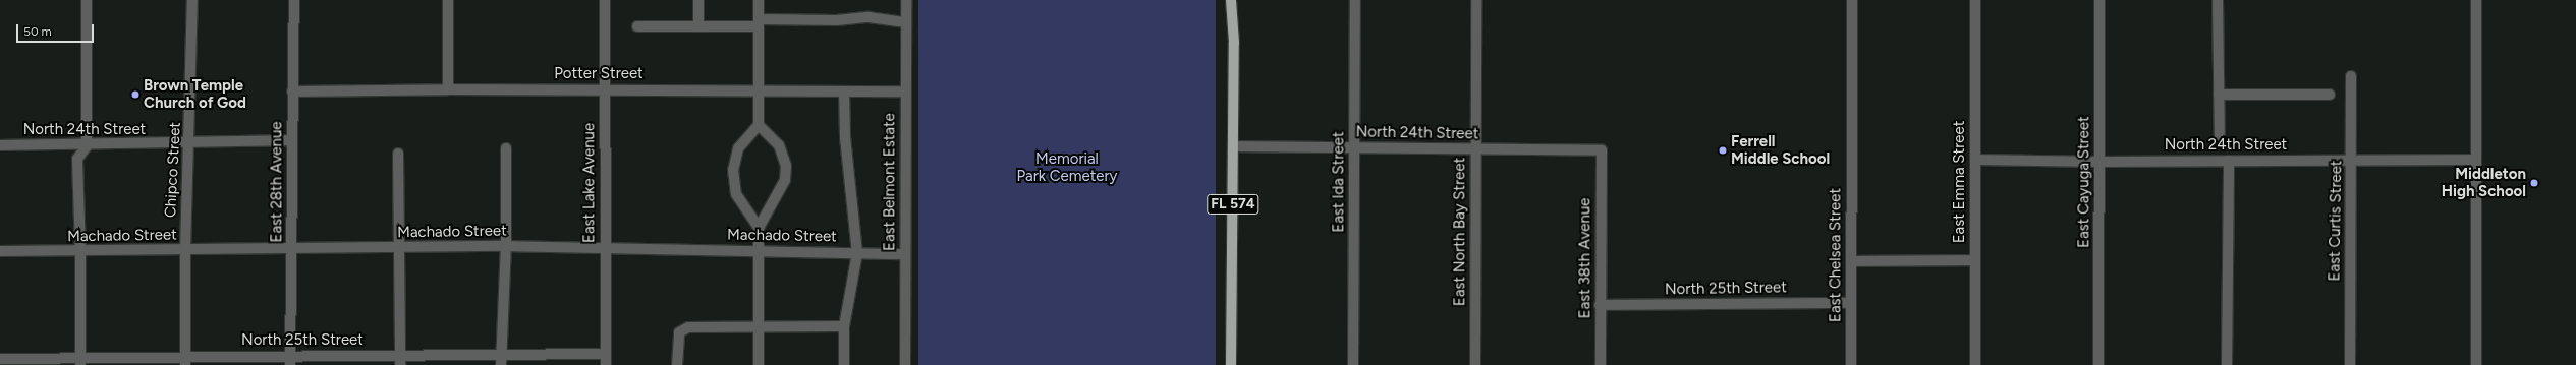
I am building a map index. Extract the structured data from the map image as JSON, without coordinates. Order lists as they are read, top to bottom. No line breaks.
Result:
{"streets":{"main road":["FL 574"],"street":["Potter Street","North 24th Street","Chipco Street","East 28th Avenue","East Belmont Estate","East Ida Street","East Emma Street","East Cayuga Street","East Lake Avenue","East Curtis Street","Machado Street","East North Bay Street","East Chelsea Street","East 38th Avenue","North 25th Street"]},"crossings":[["Potter Street","East 28th Avenue"],["Potter Street","East Belmont Estate"],["Potter Street","East Lake Avenue"],["North 24th Street","Chipco Street"],["North 24th Street","East 28th Avenue"],["North 24th Street","East Ida Street"],["North 24th Street","East Emma Street"],["North 24th Street","East Cayuga Street"],["North 24th Street","FL 574"],["North 24th Street","East Curtis Street"],["North 24th Street","East North Bay Street"],["North 24th Street","East 38th Avenue"],["Chipco Street","Machado Street"],["Chipco Street","North 25th Street"],["East 28th Avenue","Machado Street"],["East 28th Avenue","North 25th Street"],["East Belmont Estate","Machado Street"],["East Lake Avenue","Machado Street"],["East Lake Avenue","North 25th Street"],["East Chelsea Street","North 25th Street"],["East 38th Avenue","North 25th Street"]],"parks":["Memorial Park Cemetery"],"places":["Brown Temple Church of God","Ferrell Middle School","Middleton High School"],"scale_bar":"50 m"}
